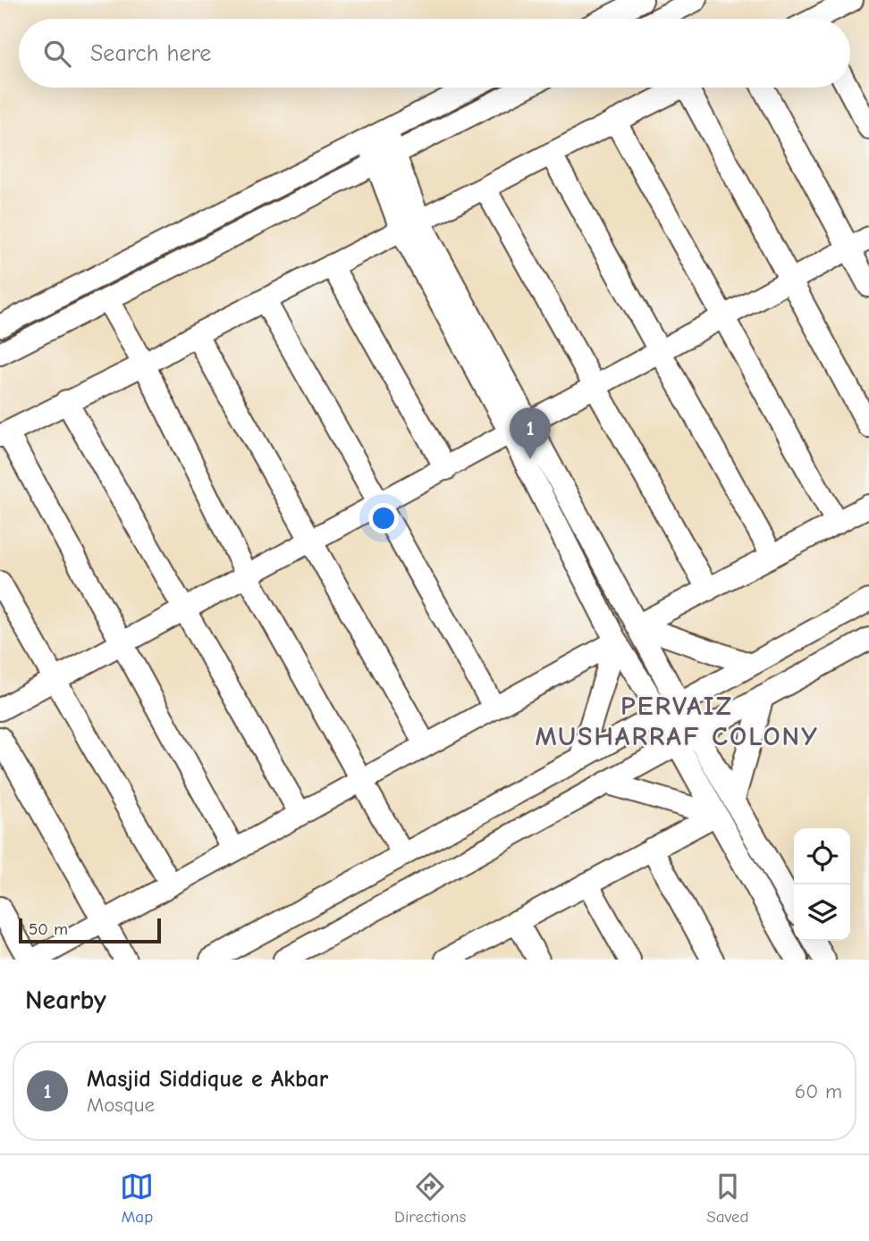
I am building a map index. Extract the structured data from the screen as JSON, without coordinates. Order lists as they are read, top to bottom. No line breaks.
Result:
{"districts":["PERVAIZ MUSHARRAF COLONY"],"scale_bar":"50 m","page":{"search":"Search here","pins":"1","scale":"50 m","heading":"Nearby","list":[{"mark":"1","name":"Masjid Siddique e Akbar","note":"Mosque","value":"60 m"}],"nav":["Map","Directions","Saved"]}}
